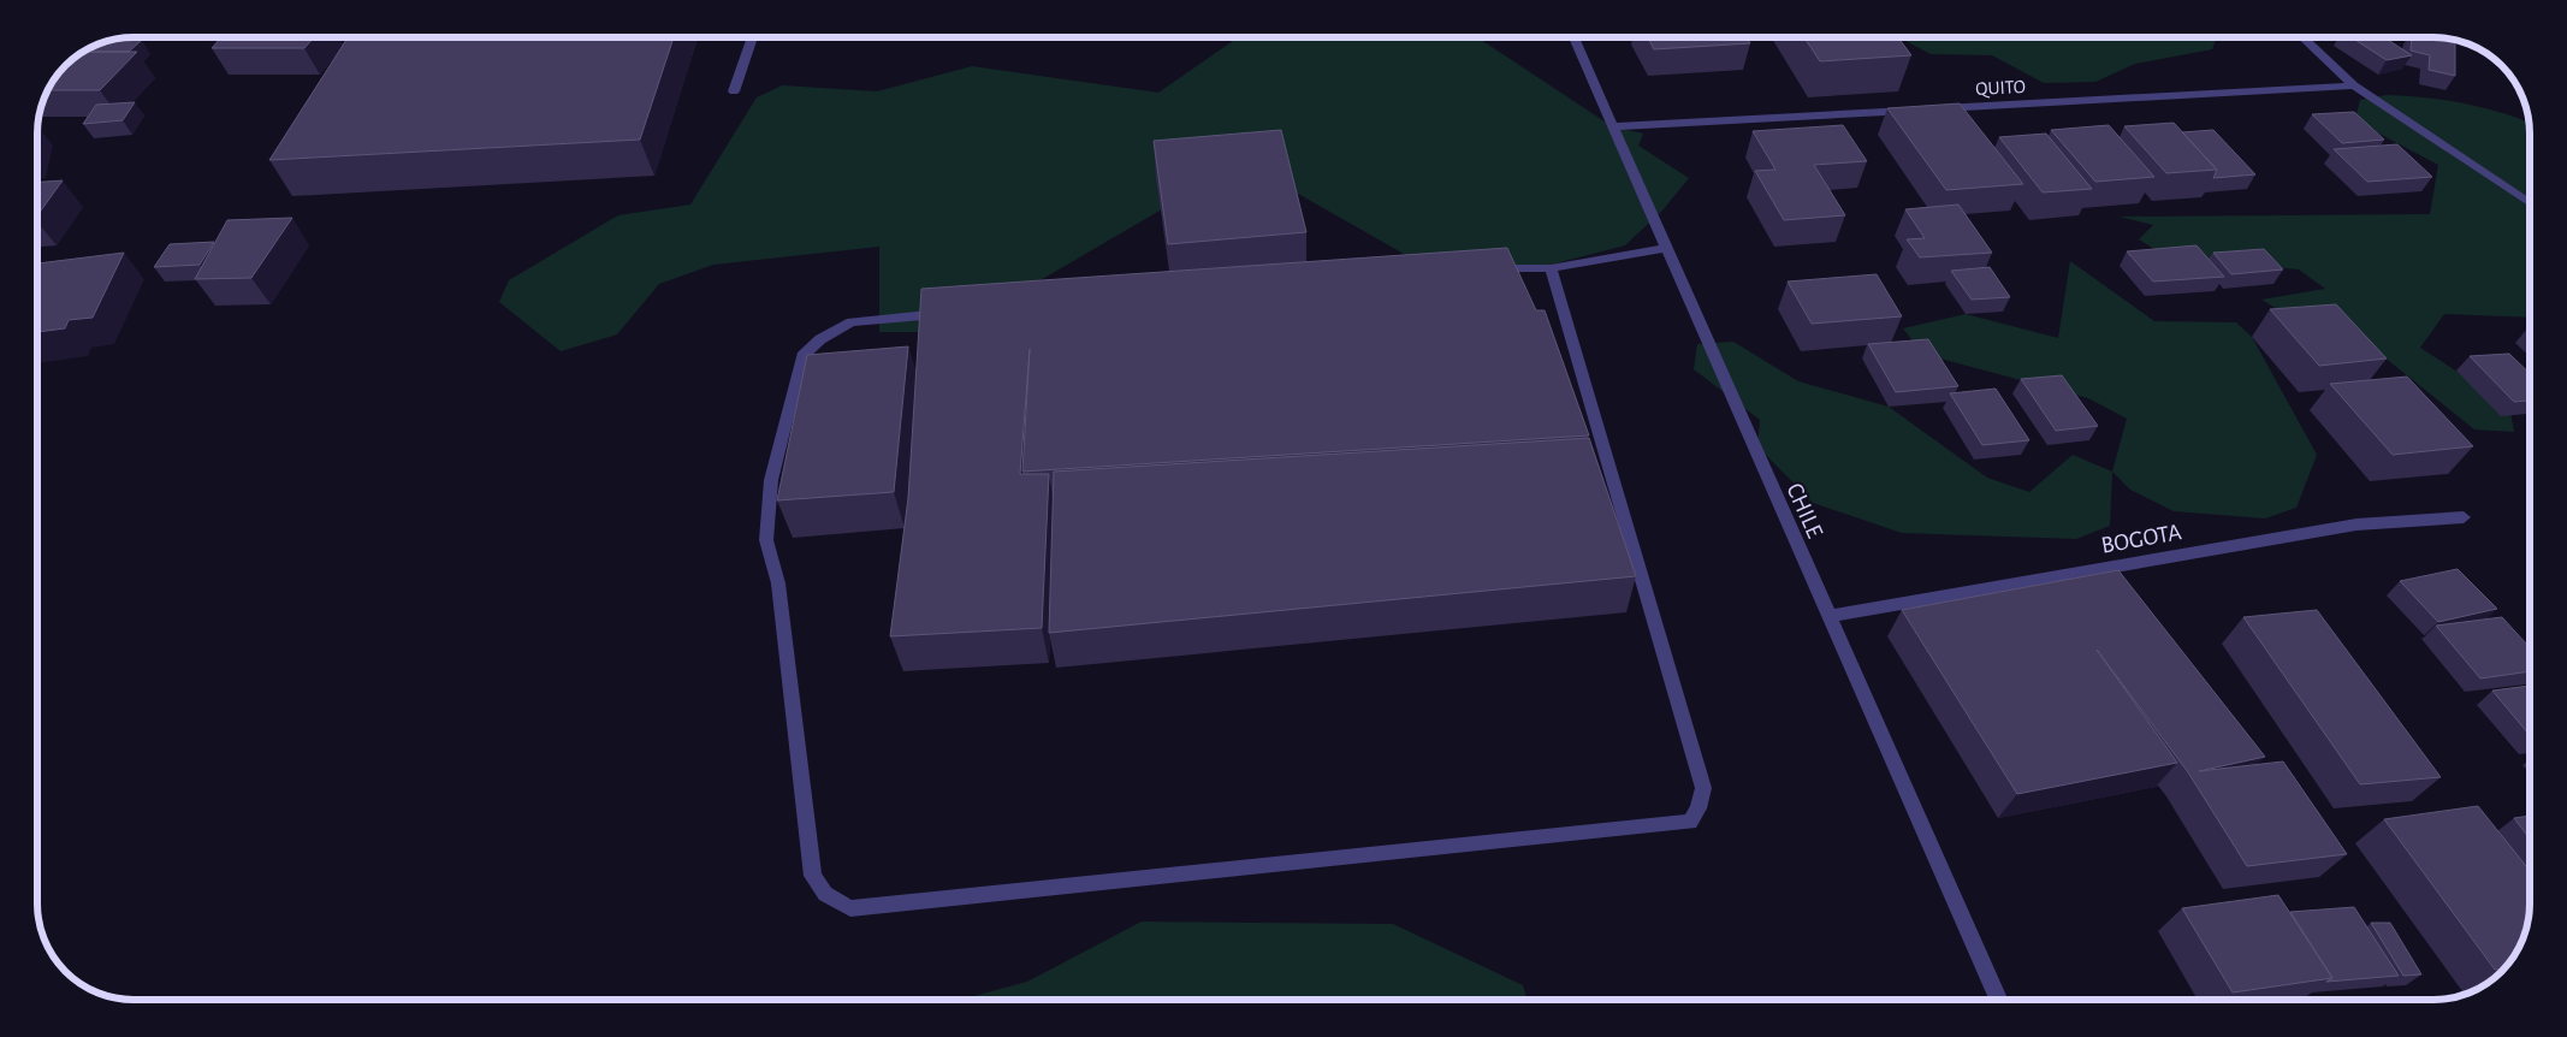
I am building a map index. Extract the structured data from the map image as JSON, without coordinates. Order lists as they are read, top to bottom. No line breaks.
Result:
{"streets":{"street":["QUITO","CHILE","BOGOTA"]},"crossings":[["QUITO","CHILE"],["CHILE","BOGOTA"]]}
